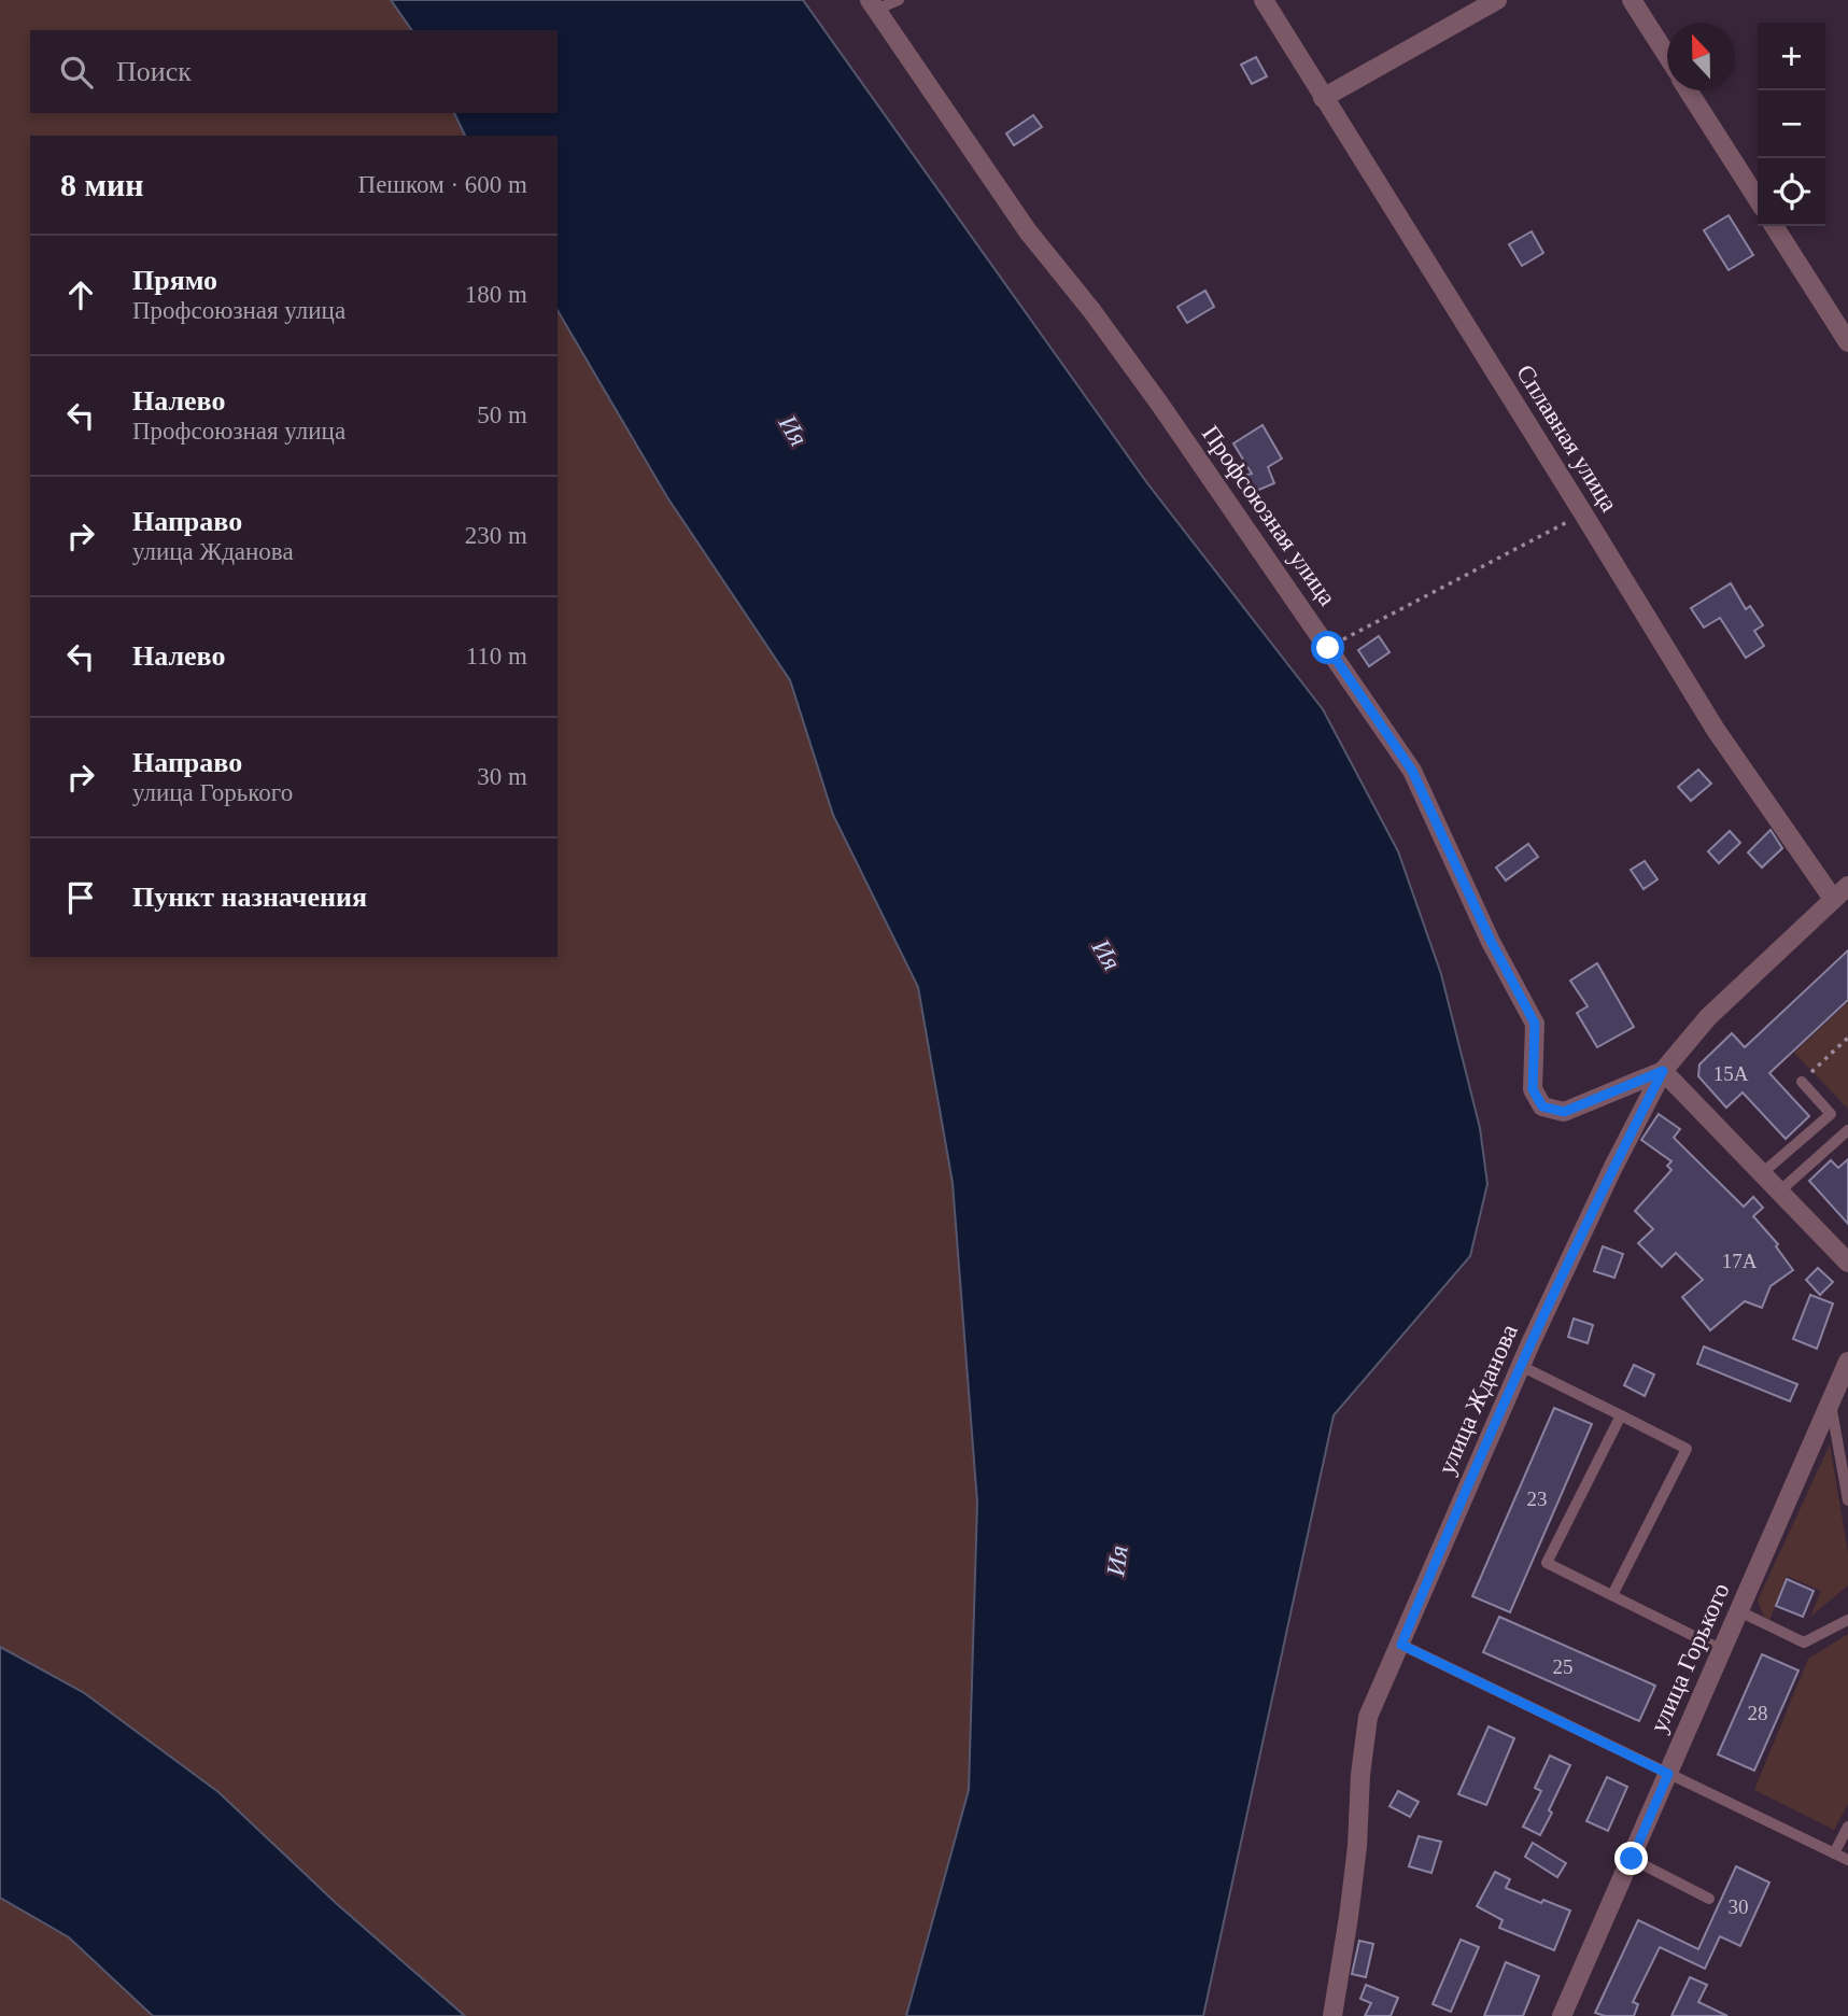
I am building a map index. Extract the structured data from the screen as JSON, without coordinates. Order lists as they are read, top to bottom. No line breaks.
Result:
{"streets":{"street":["Сплавная улица","Профсоюзная улица","улица Жданова","улица Горького"]},"crossings":[["Сплавная улица","улица Жданова"],["Профсоюзная улица","улица Жданова"]],"water":["Ия"],"house_numbers":["15А","17А","23","25","28","30"],"north":"top","page":{"map_buttons":["+","−"],"search":"Поиск","heading":["8 мин","Пешком · 600 m"],"list":[["Прямо","Профсоюзная улица","180 m"],["Налево","Профсоюзная улица","50 m"],["Направо","улица Жданова","230 m"],["Налево","110 m"],["Направо","улица Горького","30 m"],"Пункт назначения"]}}
